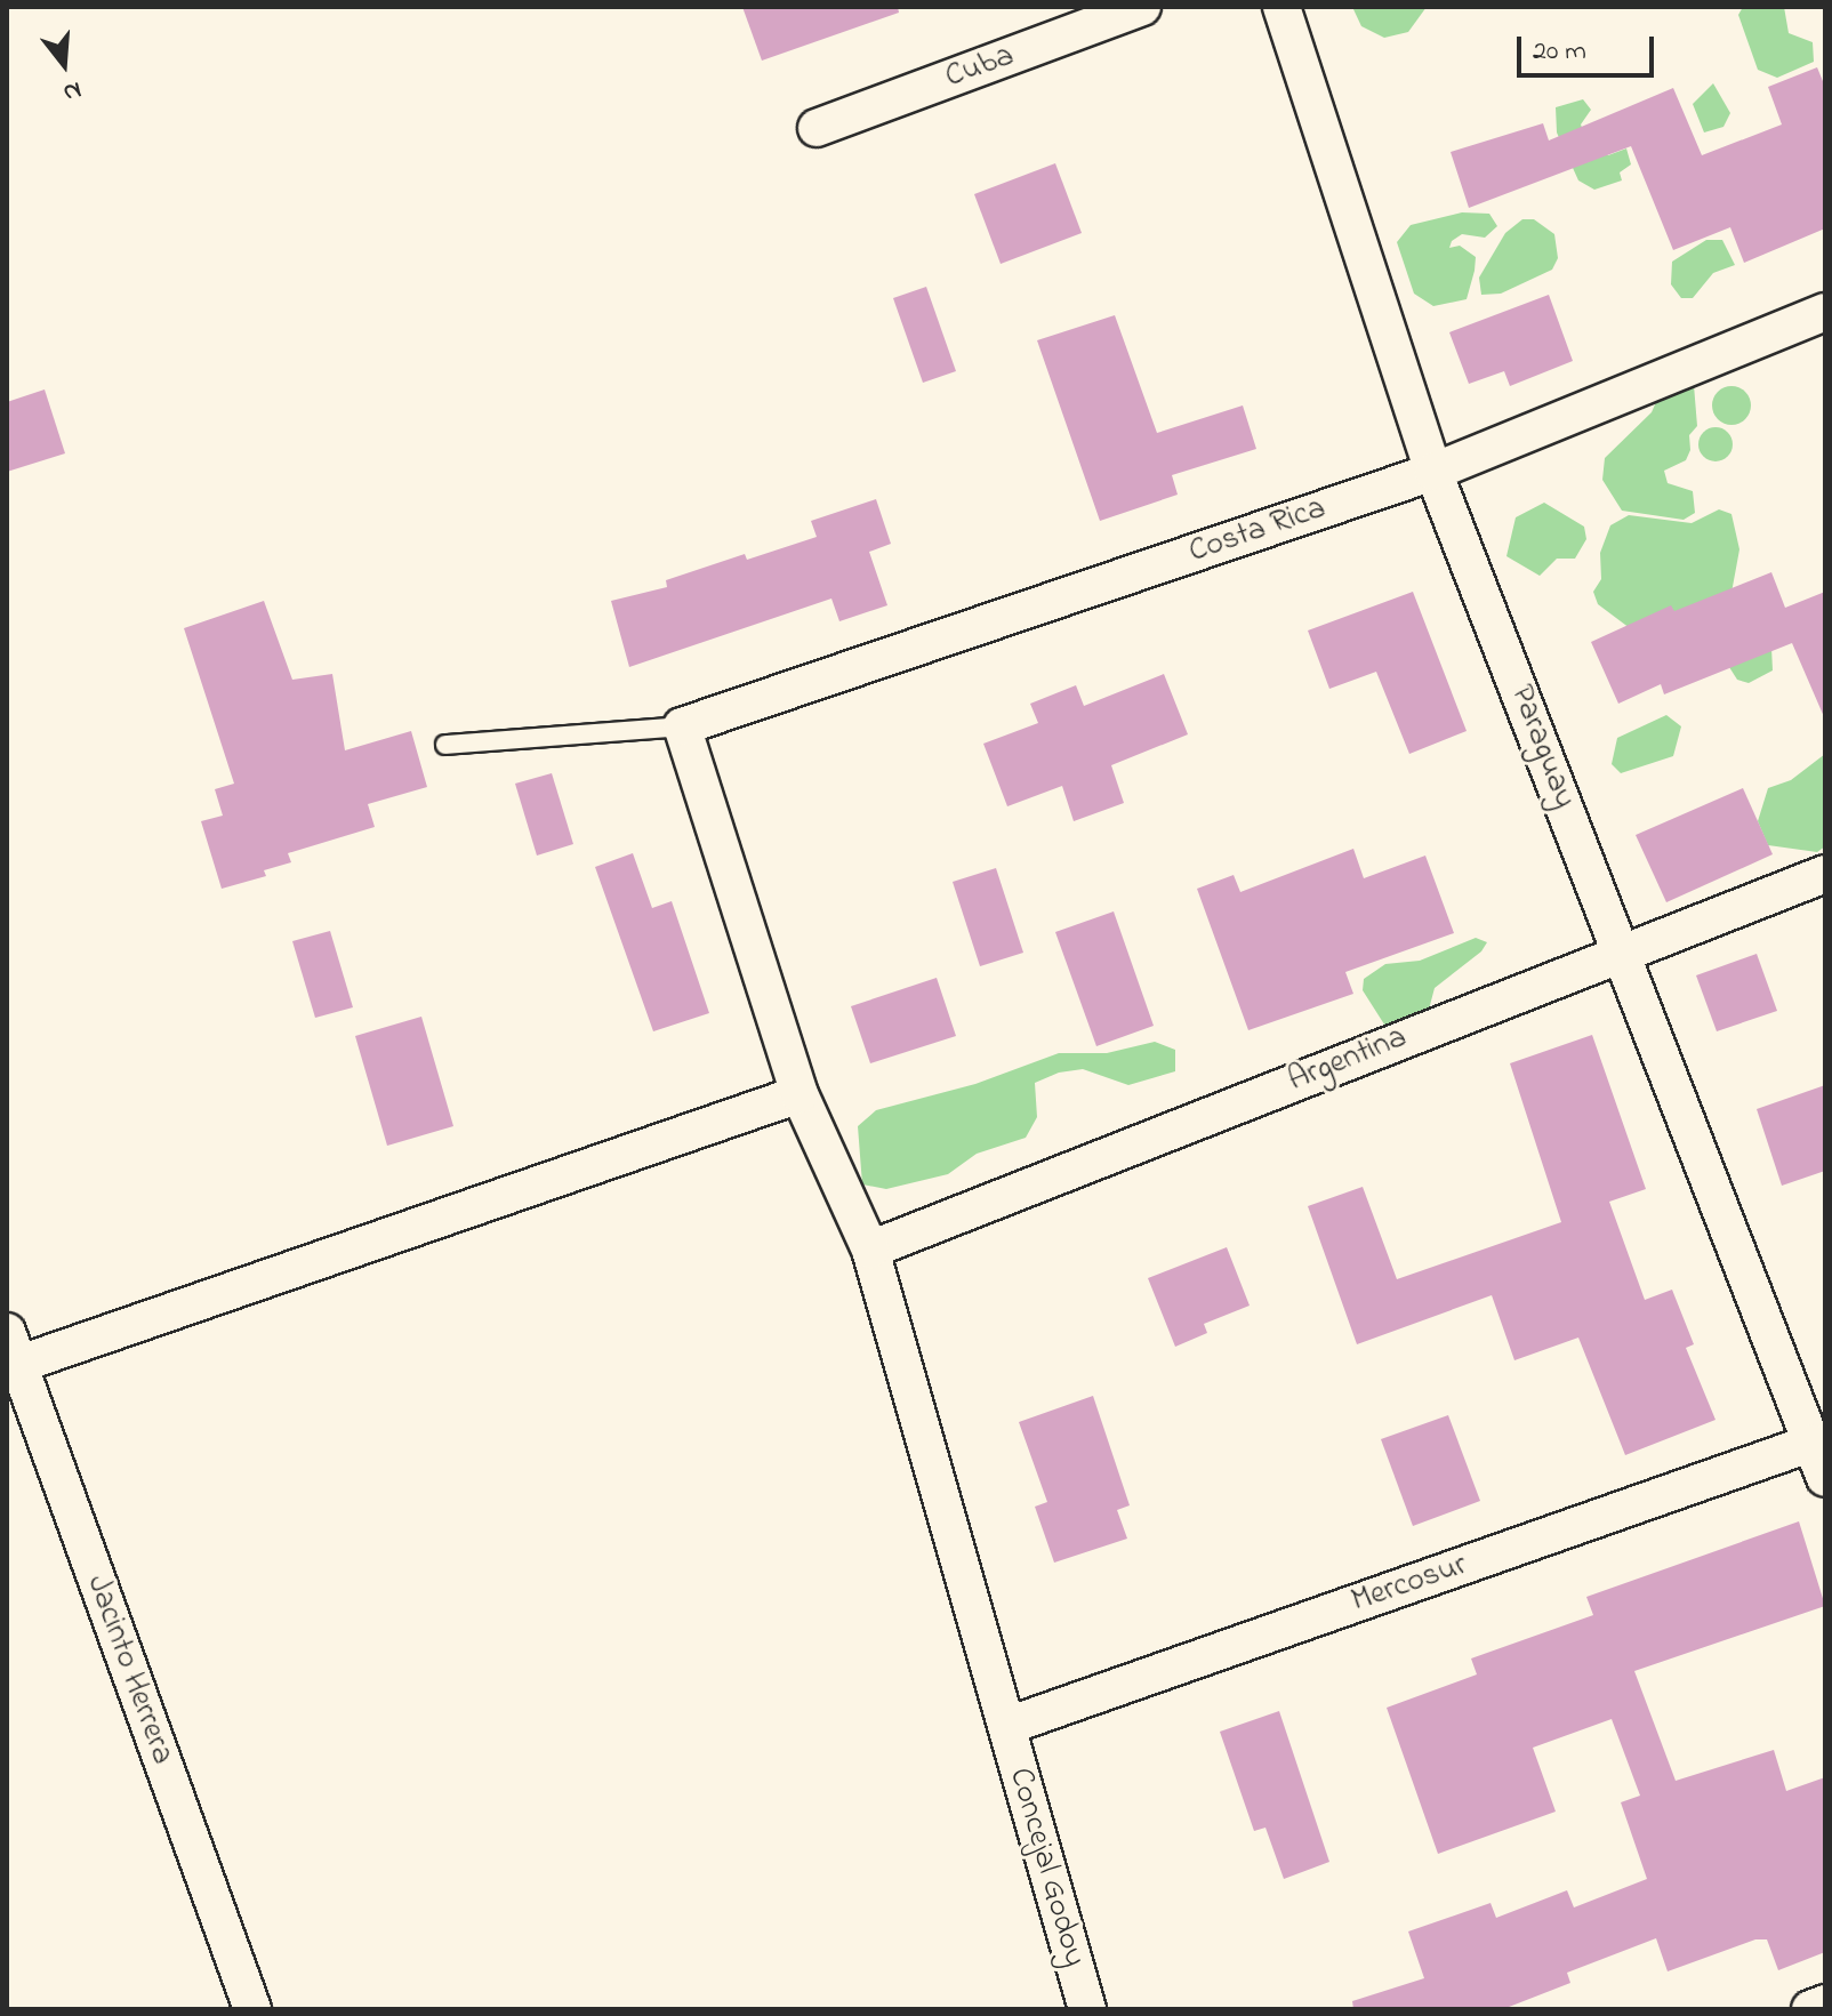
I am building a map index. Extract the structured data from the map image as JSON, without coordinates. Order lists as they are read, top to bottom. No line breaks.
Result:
{"streets":{"street":["Cuba","Costa Rica","Paraguay","Argentina","Mercosur","Jacinto Herrera","Concejal Godoy"]},"crossings":[["Costa Rica","Paraguay"],["Costa Rica","Concejal Godoy"],["Paraguay","Argentina"],["Paraguay","Mercosur"],["Argentina","Concejal Godoy"],["Mercosur","Concejal Godoy"]],"scale_bar":"20 m","north":"bottom"}
